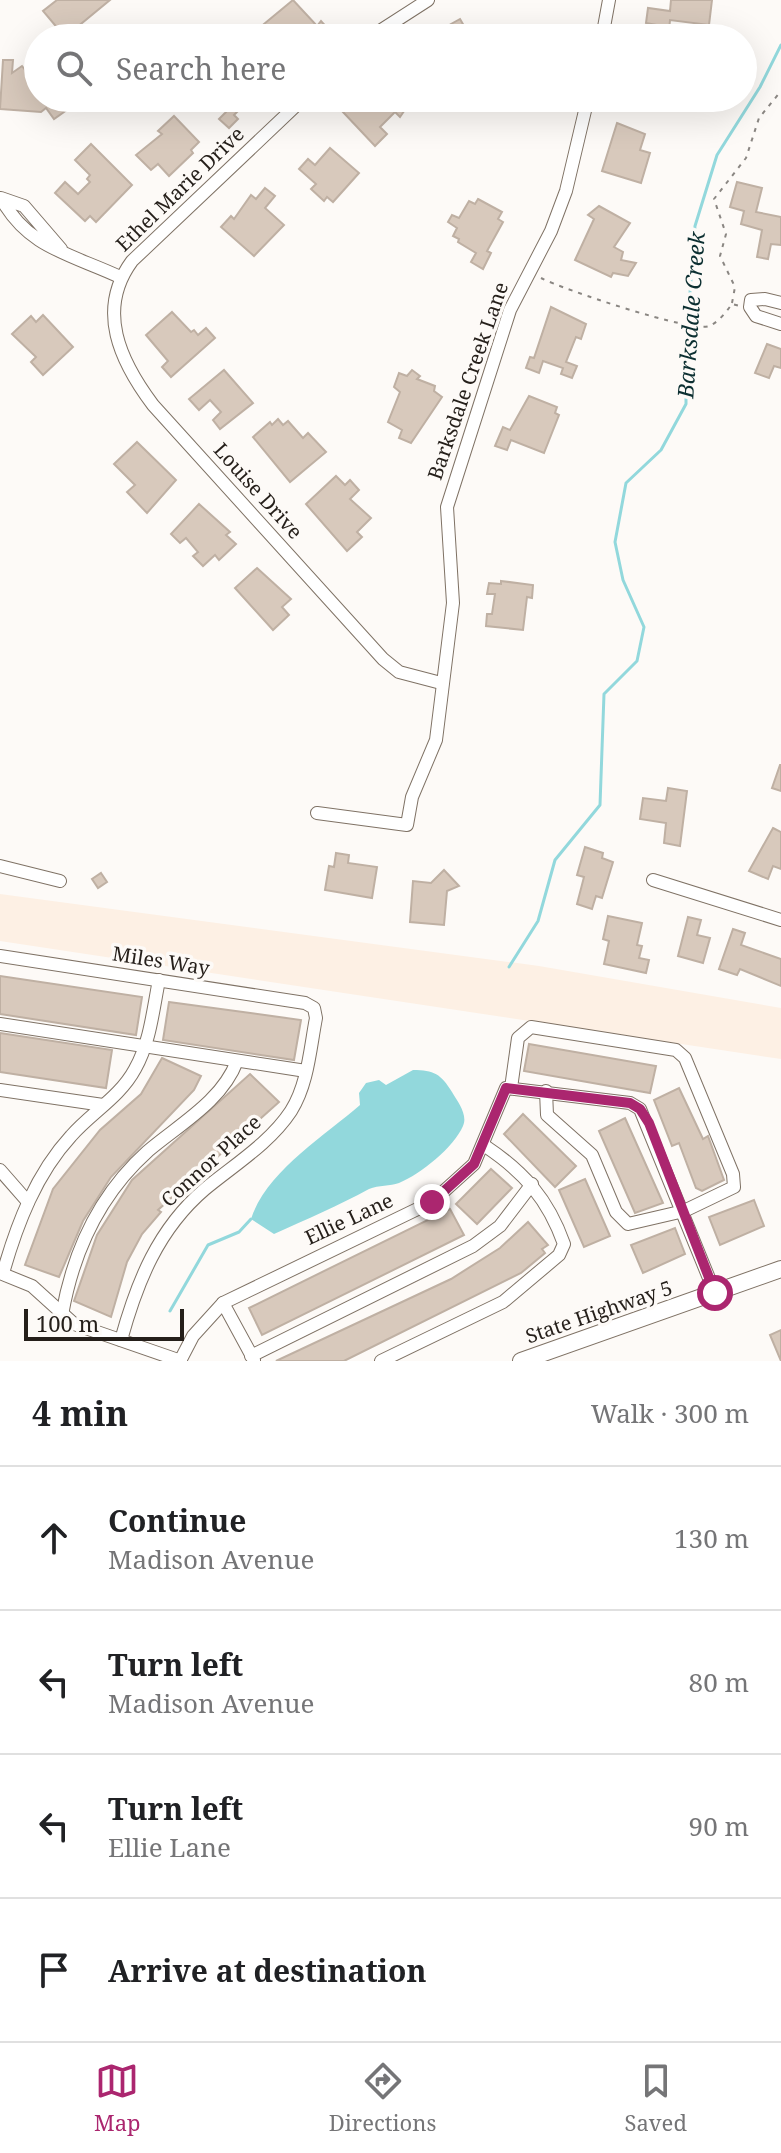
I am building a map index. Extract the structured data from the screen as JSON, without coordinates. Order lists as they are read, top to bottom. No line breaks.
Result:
{"streets":{"main road":["State Highway 5"],"street":["Ethel Marie Drive","Barksdale Creek Lane","Louise Drive","Miles Way","Connor Place","Ellie Lane"]},"crossings":[["Ethel Marie Drive","Louise Drive"],["Barksdale Creek Lane","Louise Drive"],["Miles Way","Connor Place"]],"water":["Barksdale Creek"],"scale_bar":"100 m","page":{"search":"Search here","scale":"100 m","heading":["4 min","Walk · 300 m"],"list":[["Continue","Madison Avenue","130 m"],["Turn left","Madison Avenue","80 m"],["Turn left","Ellie Lane","90 m"],"Arrive at destination"],"nav":["Map","Directions","Saved"]}}
